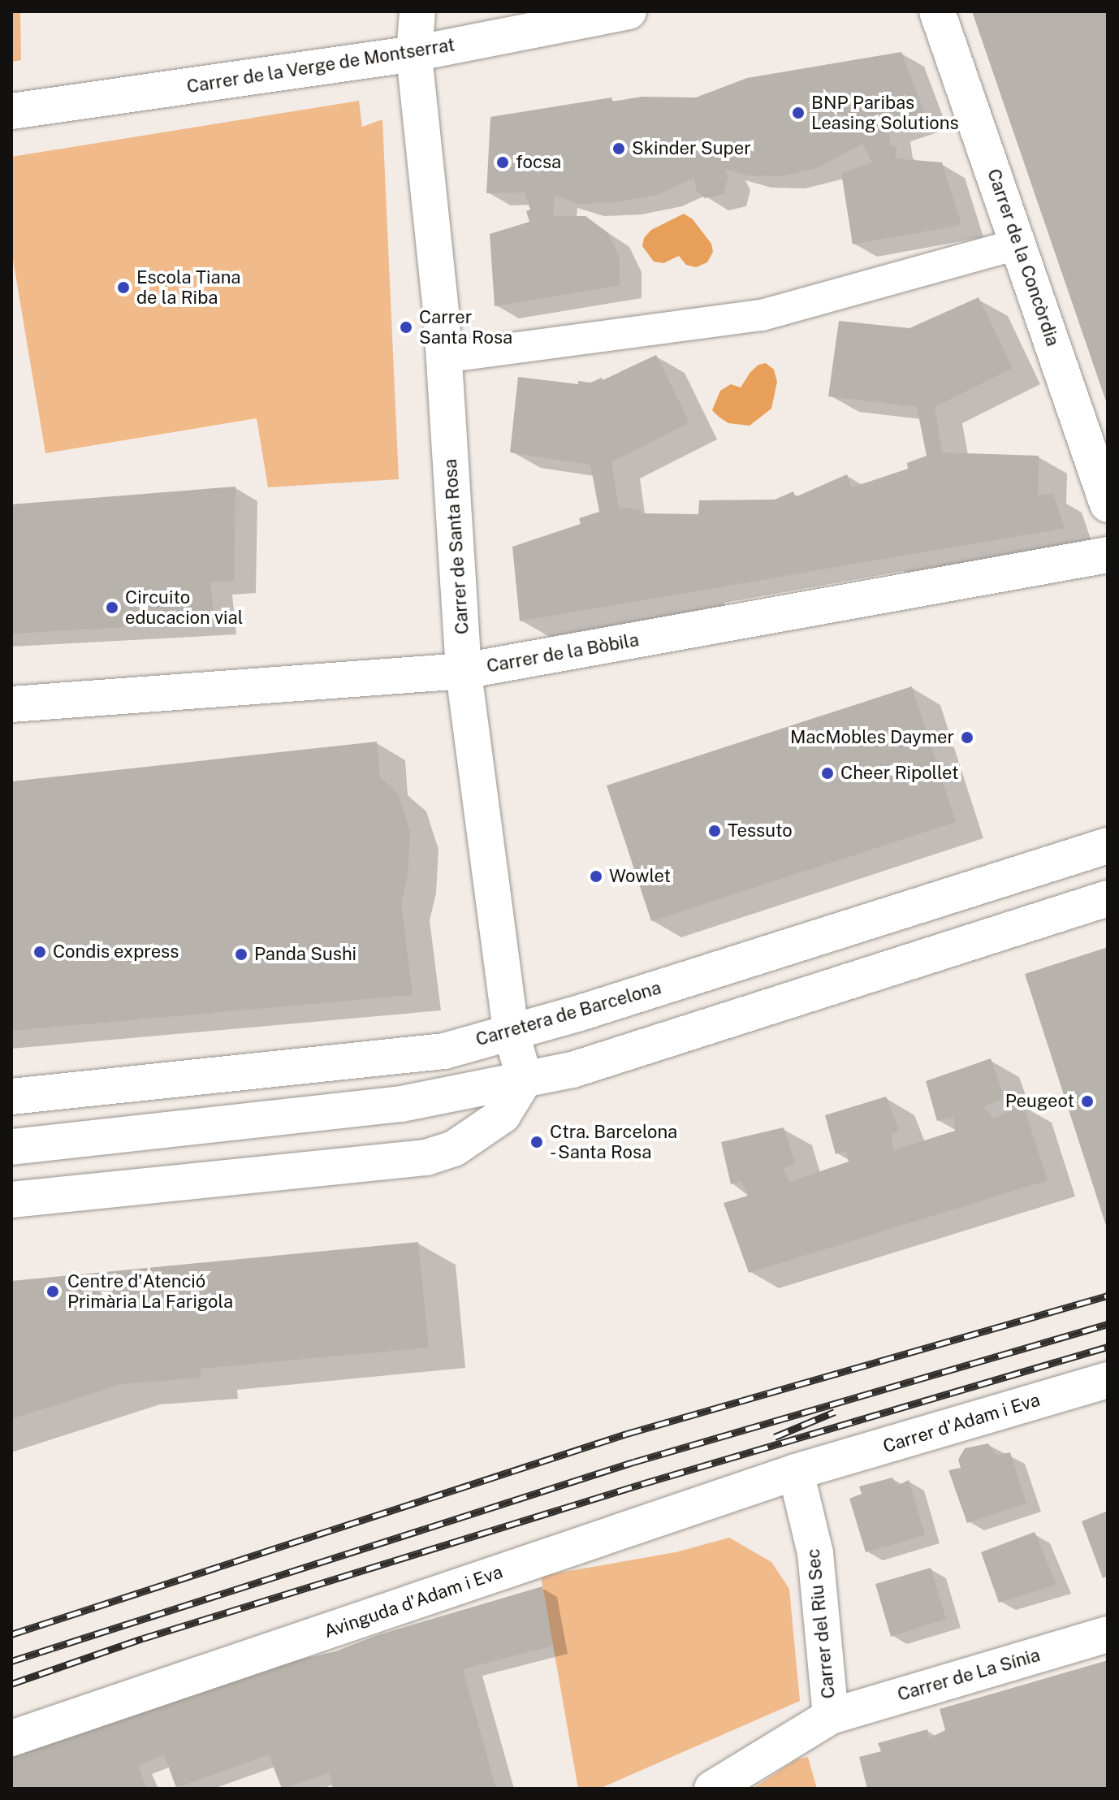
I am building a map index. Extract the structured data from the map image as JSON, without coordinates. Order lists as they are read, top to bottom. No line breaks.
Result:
{"streets":{"street":["Carrer de la Verge de Montserrat","Carrer de la Concòrdia","Carrer de Santa Rosa","Carrer de la Bòbila","Carretera de Barcelona","Carrer d'Adam i Eva","Avinguda d'Adam i Eva","Carrer del Riu Sec","Carrer de La Sínia"]},"crossings":[["Carrer de la Verge de Montserrat","Carrer de Santa Rosa"],["Carrer de Santa Rosa","Carrer de la Bòbila"],["Carrer de Santa Rosa","Carretera de Barcelona"],["Carrer d'Adam i Eva","Avinguda d'Adam i Eva"],["Carrer d'Adam i Eva","Carrer del Riu Sec"],["Avinguda d'Adam i Eva","Carrer del Riu Sec"],["Carrer del Riu Sec","Carrer de La Sínia"]],"places":["BNP Paribas Leasing Solutions","Skinder Super","focsa","Escola Tiana de la Riba","Carrer Santa Rosa","Circuito educacion vial","MacMobles Daymer","Cheer Ripollet","Tessuto","Wowlet","Condis express","Panda Sushi","Peugeot","Ctra. Barcelona - Santa Rosa","Centre d'Atenció Primària La Farigola"]}
